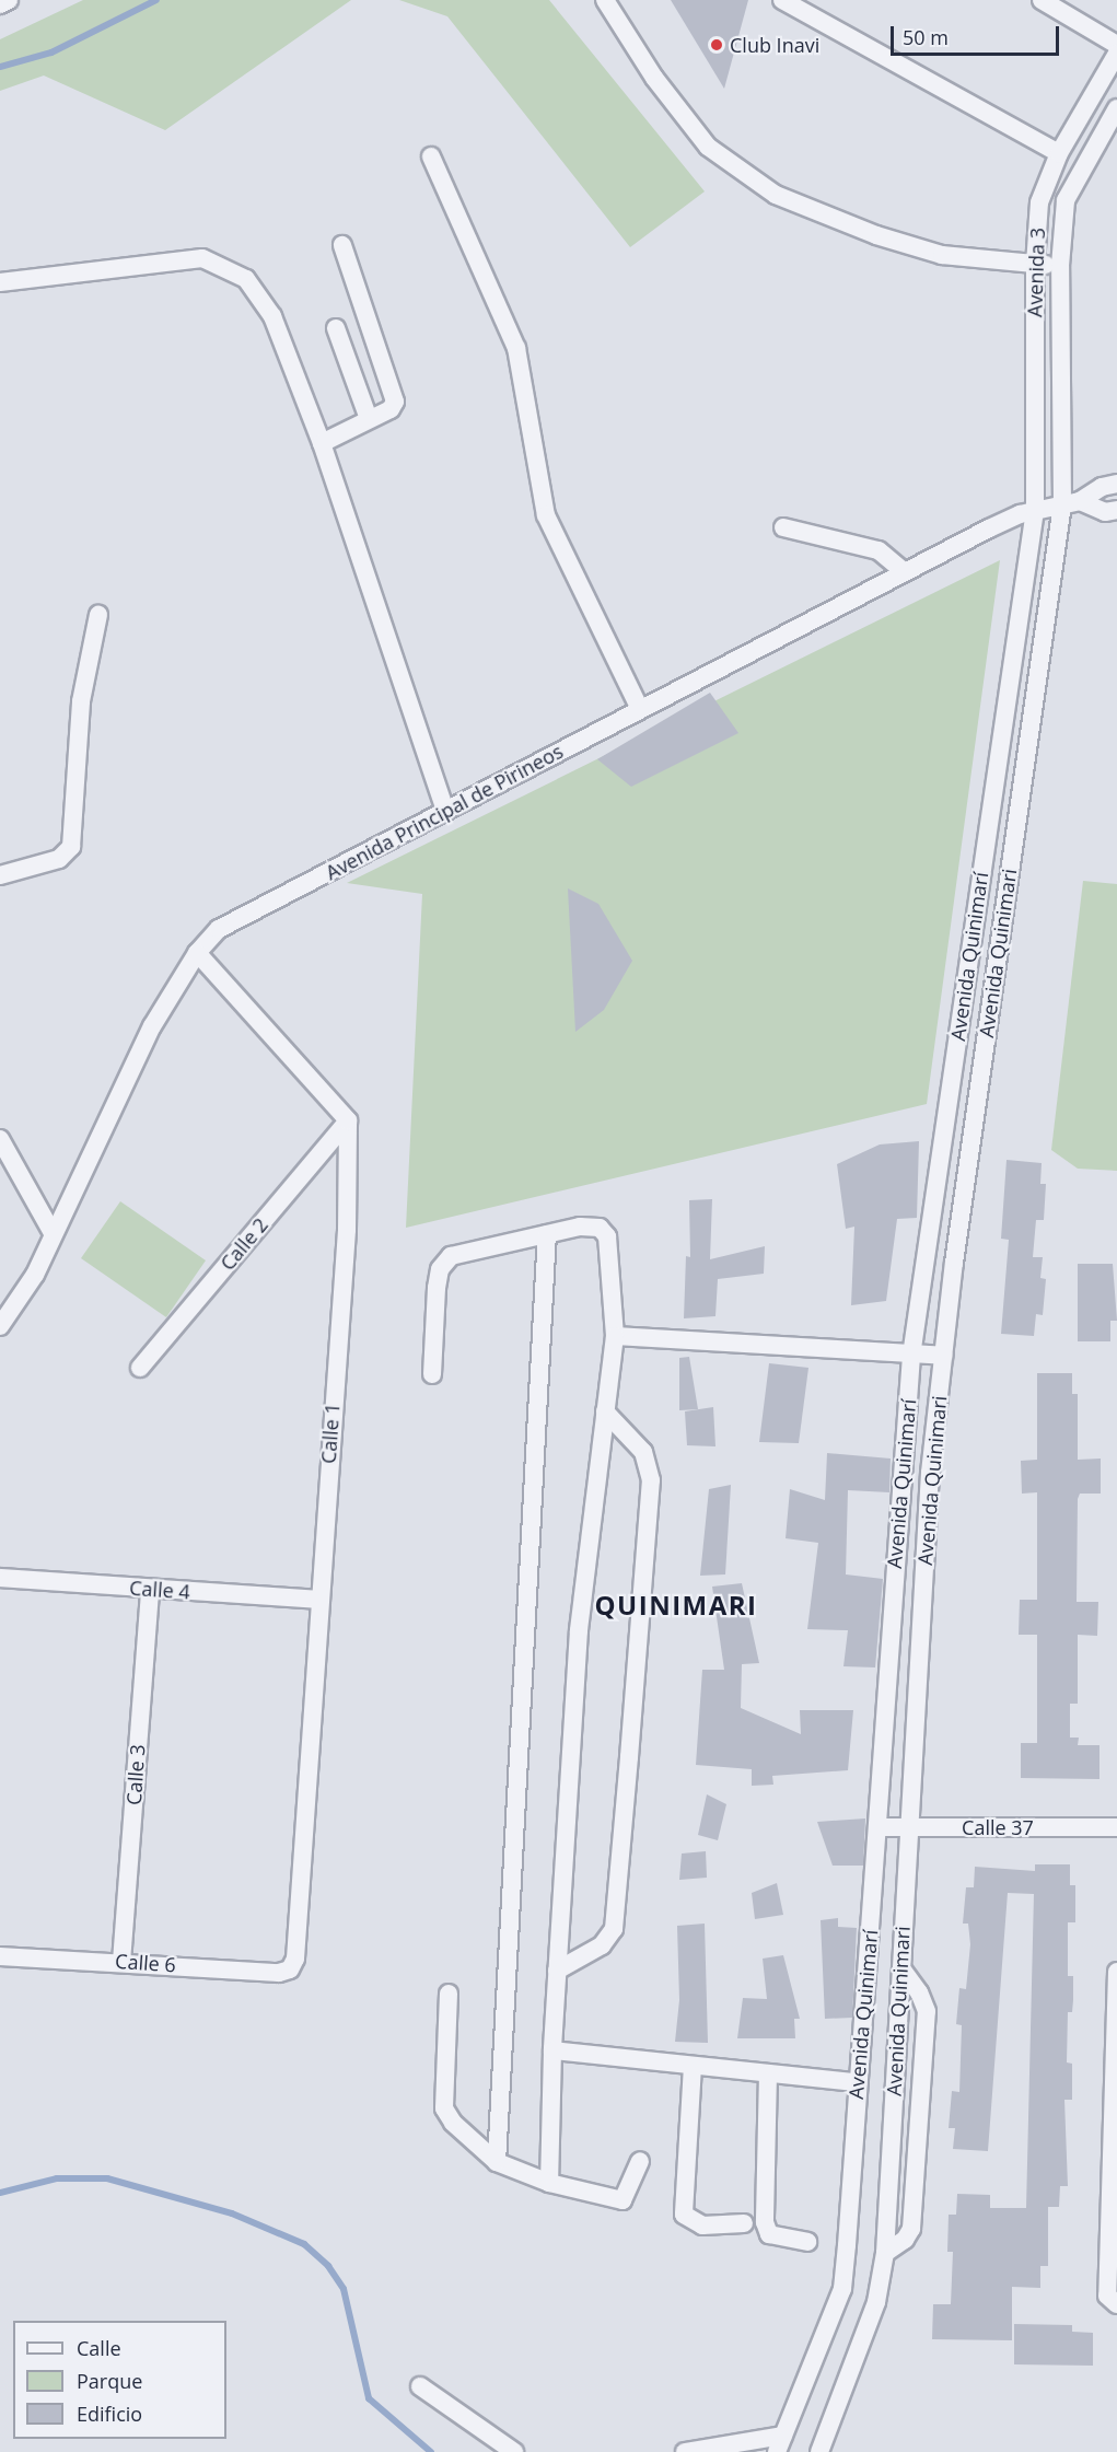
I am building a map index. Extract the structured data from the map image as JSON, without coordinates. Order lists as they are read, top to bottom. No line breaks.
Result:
{"streets":{"street":["Avenida 3","Avenida Principal de Pirineos","Avenida Quinimari","Avenida Quinimarí","Calle 2","Calle 1","Calle 4","Calle 3","Calle 37","Calle 6"]},"crossings":[["Avenida 3","Avenida Principal de Pirineos"],["Avenida 3","Avenida Quinimari"],["Avenida 3","Avenida Quinimarí"],["Avenida Principal de Pirineos","Avenida Quinimari"],["Avenida Principal de Pirineos","Avenida Quinimarí"],["Avenida Quinimari","Calle 37"],["Avenida Quinimarí","Calle 37"],["Calle 2","Calle 1"],["Calle 1","Calle 4"],["Calle 1","Calle 6"],["Calle 4","Calle 3"],["Calle 3","Calle 6"]],"districts":["QUINIMARI"],"places":["Club Inavi"],"legend":["Calle","Parque","Edificio"],"scale_bar":"50 m"}
